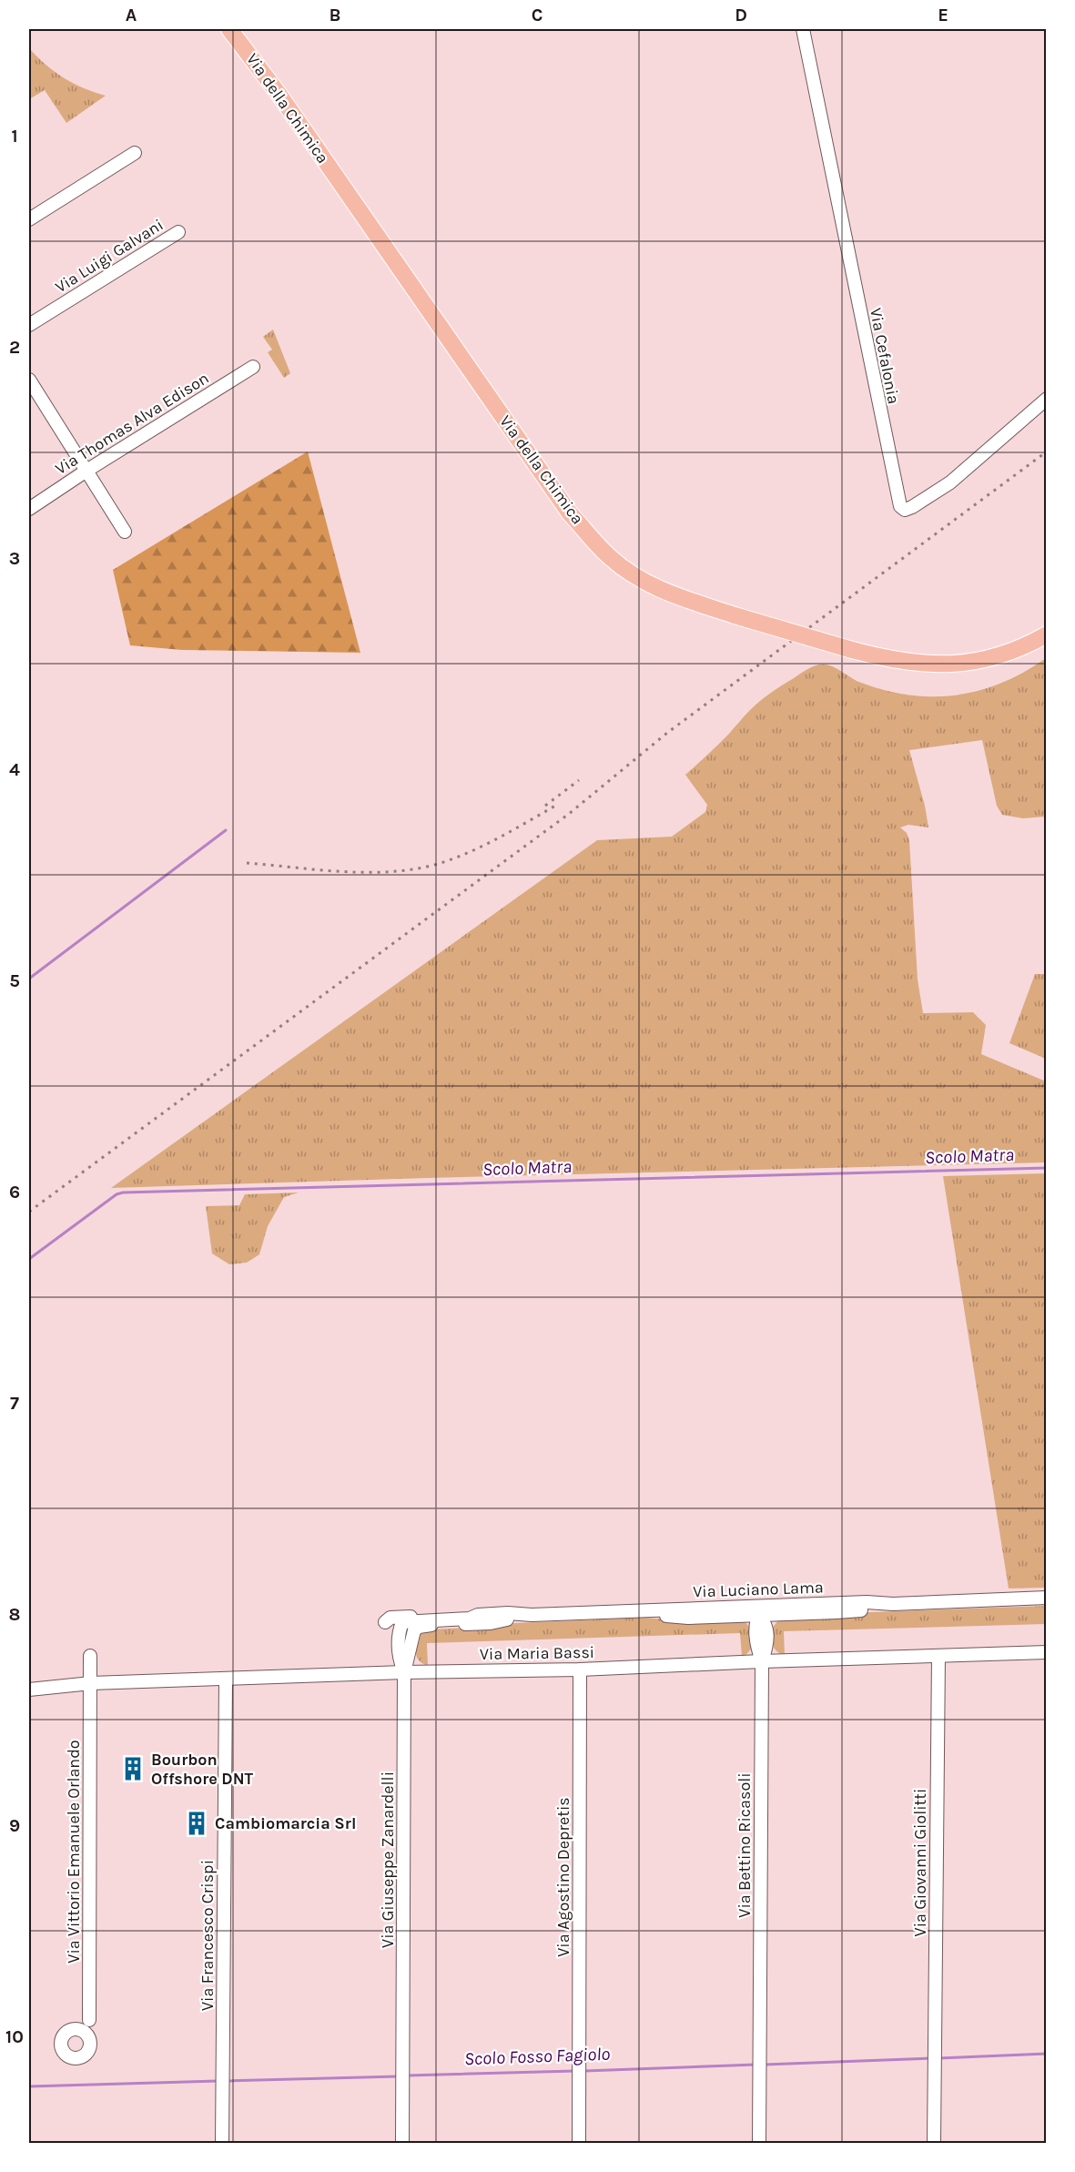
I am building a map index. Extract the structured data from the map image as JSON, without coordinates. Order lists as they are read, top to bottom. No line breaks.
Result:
{"streets":{"main road":["Via della Chimica"],"street":["Via Luigi Galvani","Via Cefalonia","Via Thomas Alva Edison","Via Luciano Lama","Via Maria Bassi","Via Bettino Ricasoli","Via Vittorio Emanuele Orlando","Via Giuseppe Zanardelli","Via Giovanni Giolitti","Via Agostino Depretis","Via Francesco Crispi"]},"crossings":[["Via Luciano Lama","Via Maria Bassi"],["Via Luciano Lama","Via Giuseppe Zanardelli"],["Via Maria Bassi","Via Bettino Ricasoli"],["Via Maria Bassi","Via Vittorio Emanuele Orlando"],["Via Maria Bassi","Via Giuseppe Zanardelli"],["Via Maria Bassi","Via Giovanni Giolitti"],["Via Maria Bassi","Via Agostino Depretis"],["Via Maria Bassi","Via Francesco Crispi"]],"water":["Scolo Matra","Scolo Fosso Fagiolo"],"places":{"building":["Bourbon Offshore DNT","Cambiomarcia Srl"]},"grid":{"columns":["A","B","C","D","E"],"rows":["1","2","3","4","5","6","7","8","9","10"]}}
